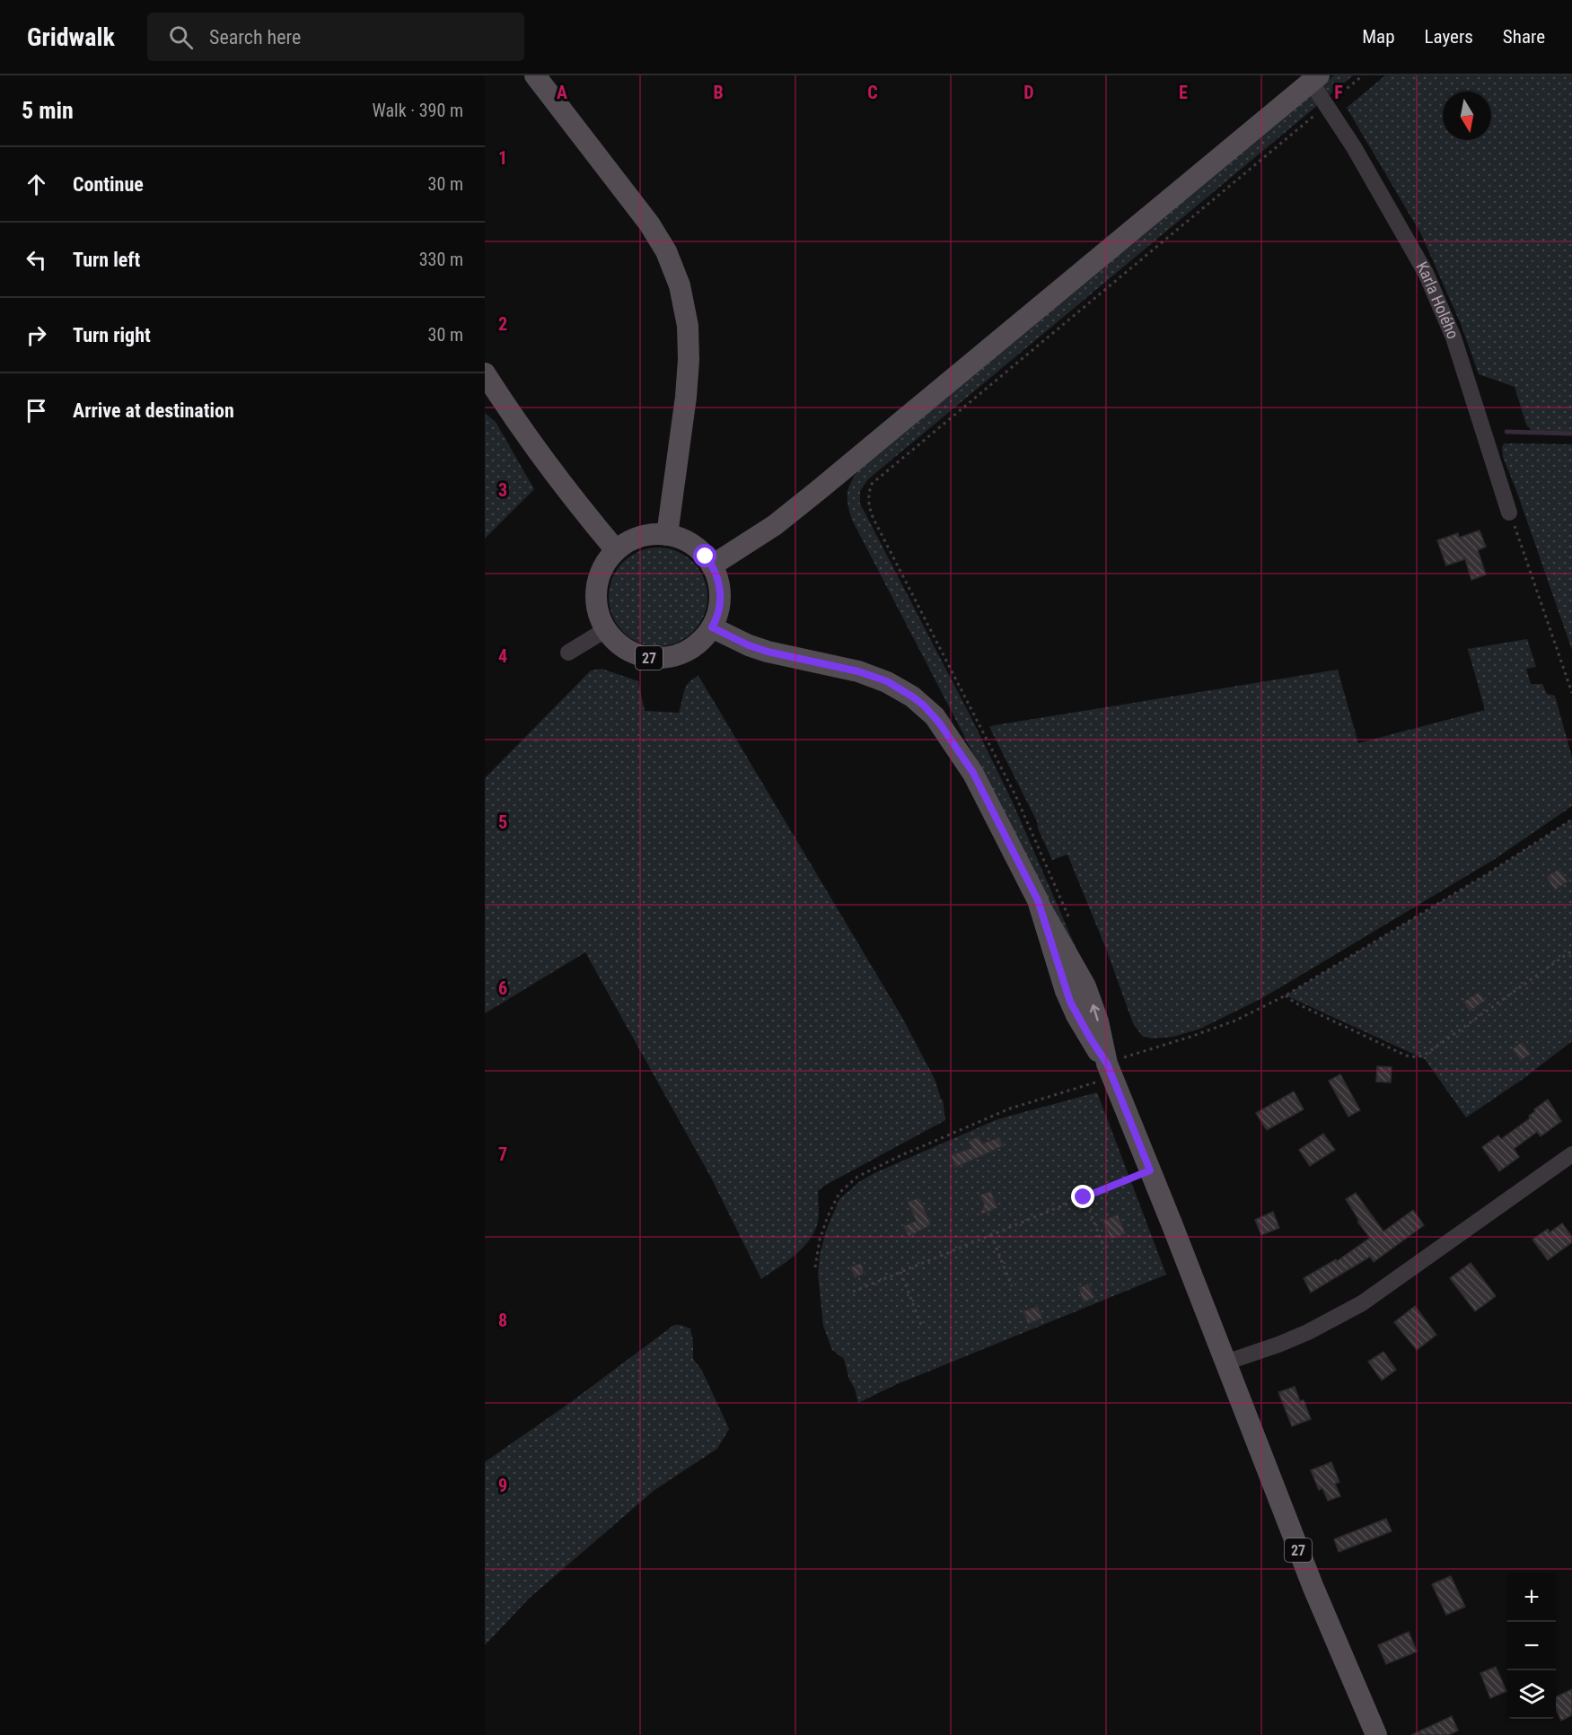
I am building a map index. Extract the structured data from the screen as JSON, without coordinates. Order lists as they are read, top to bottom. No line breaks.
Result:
{"streets":{"main road":["27"],"street":["Karla Holého"]},"north":"bottom","page":{"header":"Gridwalk","search":"Search here","nav":["Map","Layers","Share"],"heading":["5 min","Walk · 390 m"],"list":[["Continue","30 m"],["Turn left","330 m"],["Turn right","30 m"],"Arrive at destination"],"map_buttons":["+","−"]},"grid":{"columns":["A","B","C","D","E","F"],"rows":["1","2","3","4","5","6","7","8","9"]}}
